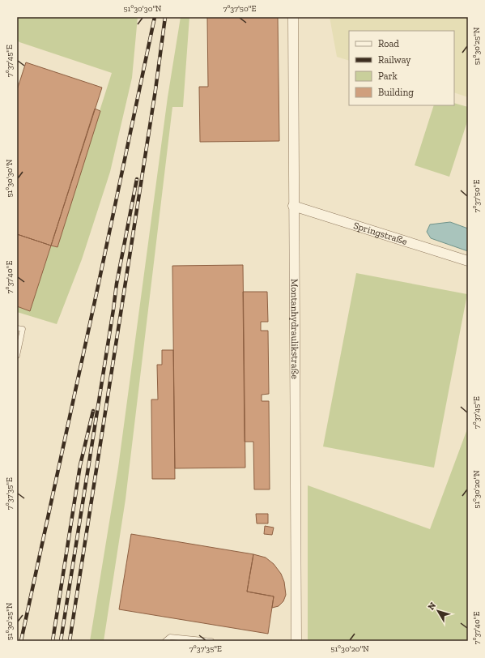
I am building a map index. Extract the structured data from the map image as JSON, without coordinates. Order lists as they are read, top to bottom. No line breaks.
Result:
{"streets":{"street":["Springstraße","Montanhydraulikstraße"]},"crossings":[["Springstraße","Montanhydraulikstraße"]],"legend":["Road","Railway","Park","Building"],"north":"top left","coordinates":["51°30'30\"N","7°37'50\"E","51°30'25\"N","7°37'45\"E","7°37'40\"E","51°30'20\"N","7°37'35\"E"]}
